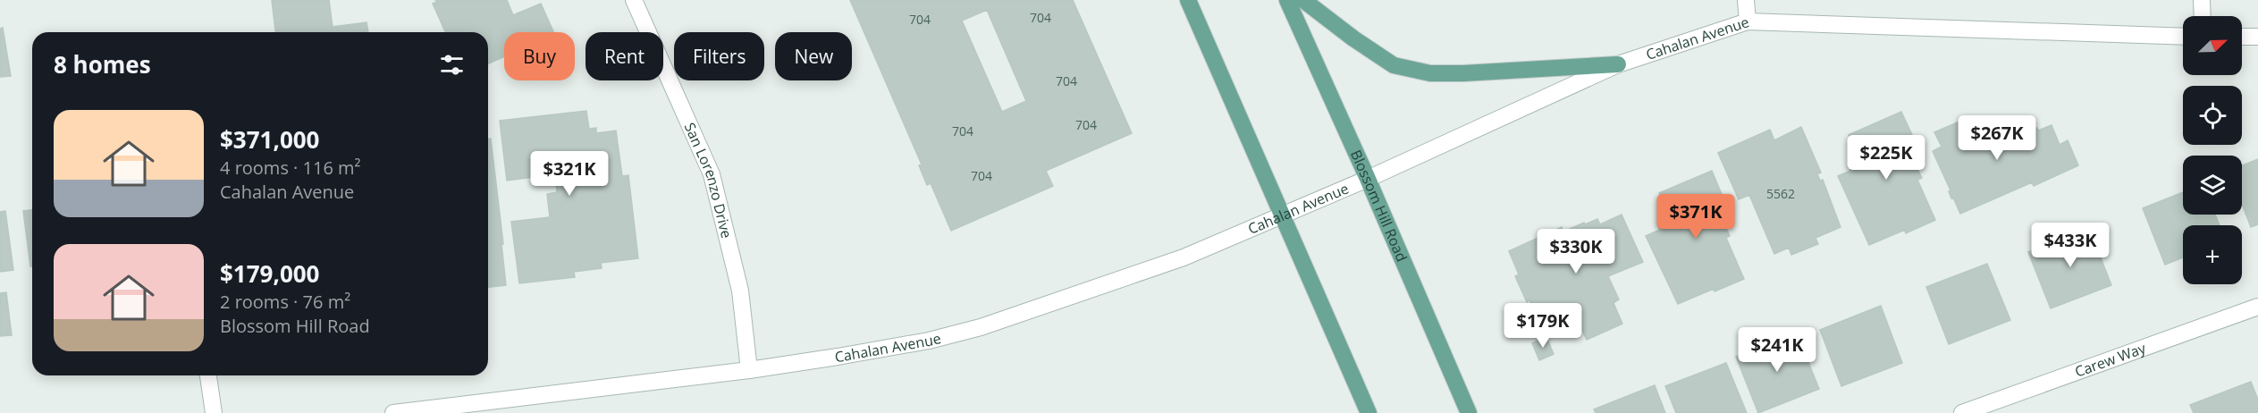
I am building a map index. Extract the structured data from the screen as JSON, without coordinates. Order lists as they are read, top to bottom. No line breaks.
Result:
{"streets":{"main road":["Blossom Hill Road"],"street":["Cahalan Avenue","San Lorenzo Drive","Carew Way"]},"crossings":[["Cahalan Avenue","San Lorenzo Drive"],["Cahalan Avenue","Blossom Hill Road"]],"house_numbers":["704","704","704","704","704","704","5562"],"north":"top right","page":{"map_buttons":"+","chip":["Buy","Rent","Filters","New"],"heading":"8 homes","list":[{"name":"$371,000","note":"4 rooms · 116 m² · Cahalan Avenue"},{"name":"$179,000","note":"2 rooms · 76 m² · Blossom Hill Road"}],"price":["$267K","$225K","$321K","$371K","$433K","$330K","$179K","$241K"]}}
